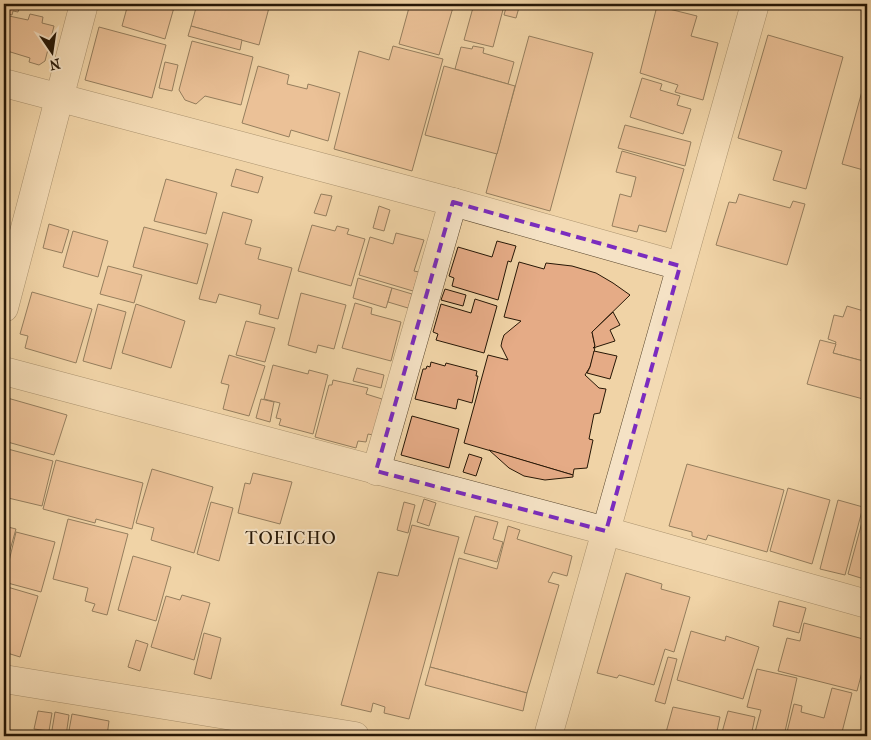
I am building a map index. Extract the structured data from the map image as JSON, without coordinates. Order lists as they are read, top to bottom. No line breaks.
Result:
{"districts":["TOEICHO"],"north":"bottom"}
